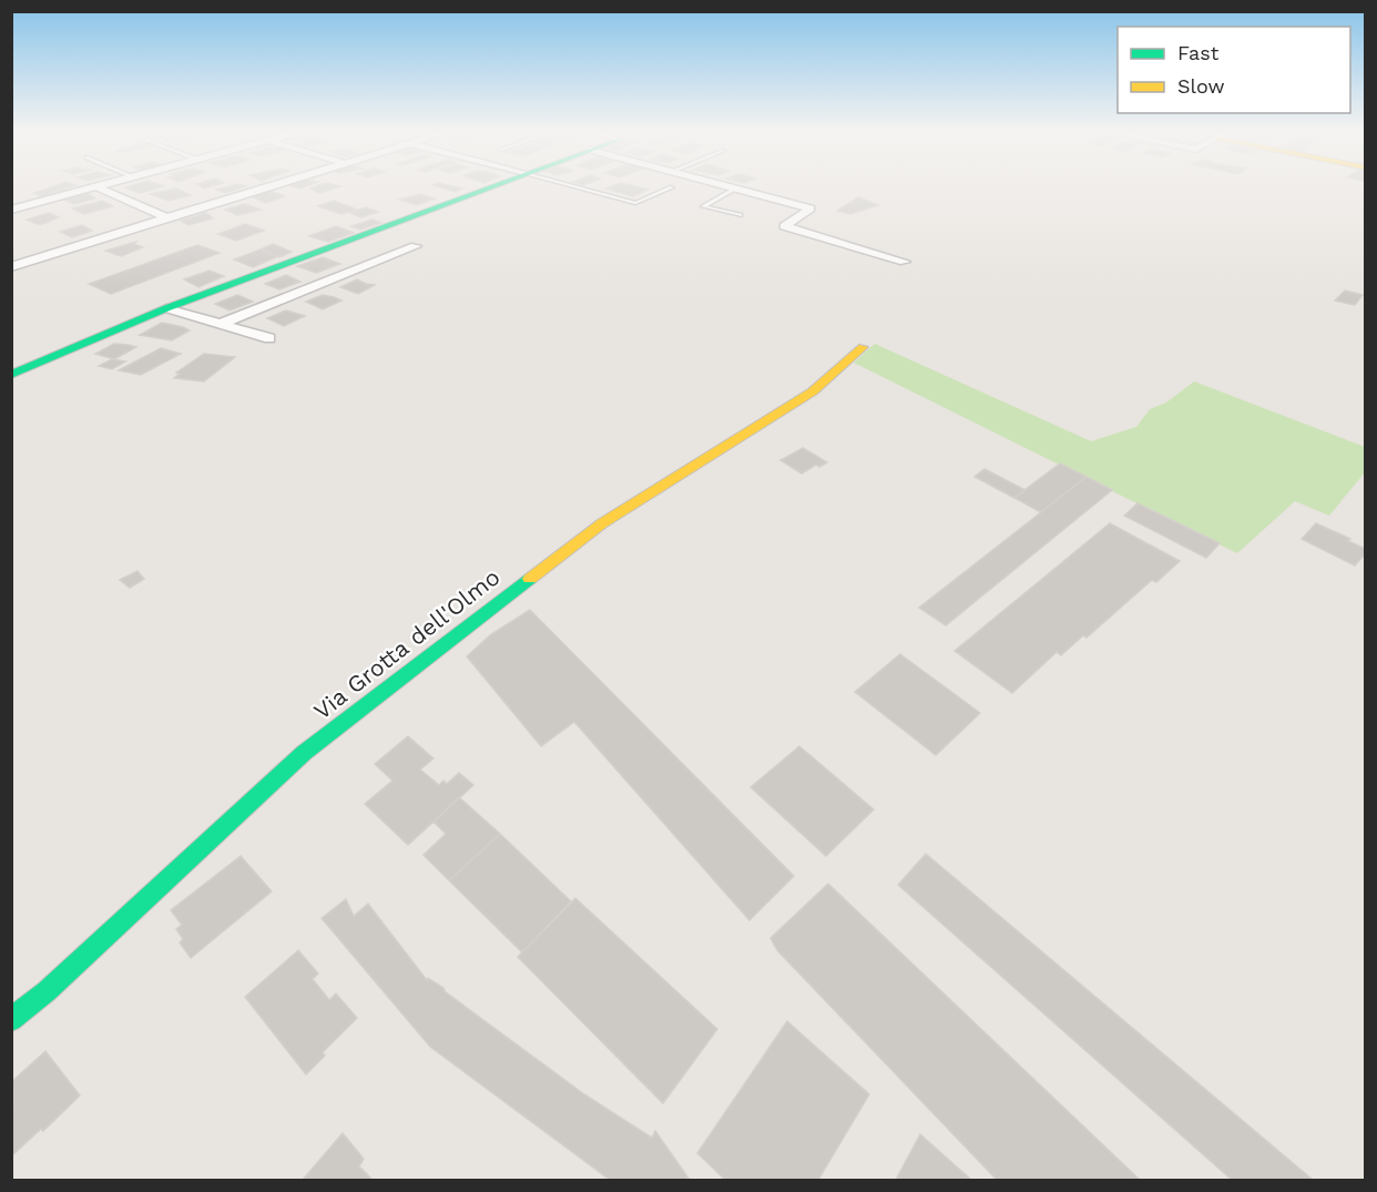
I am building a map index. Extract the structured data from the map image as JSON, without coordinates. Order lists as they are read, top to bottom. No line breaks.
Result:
{"streets":{"street":["Via Grotta dell'Olmo"]},"legend":["Fast","Slow"]}
